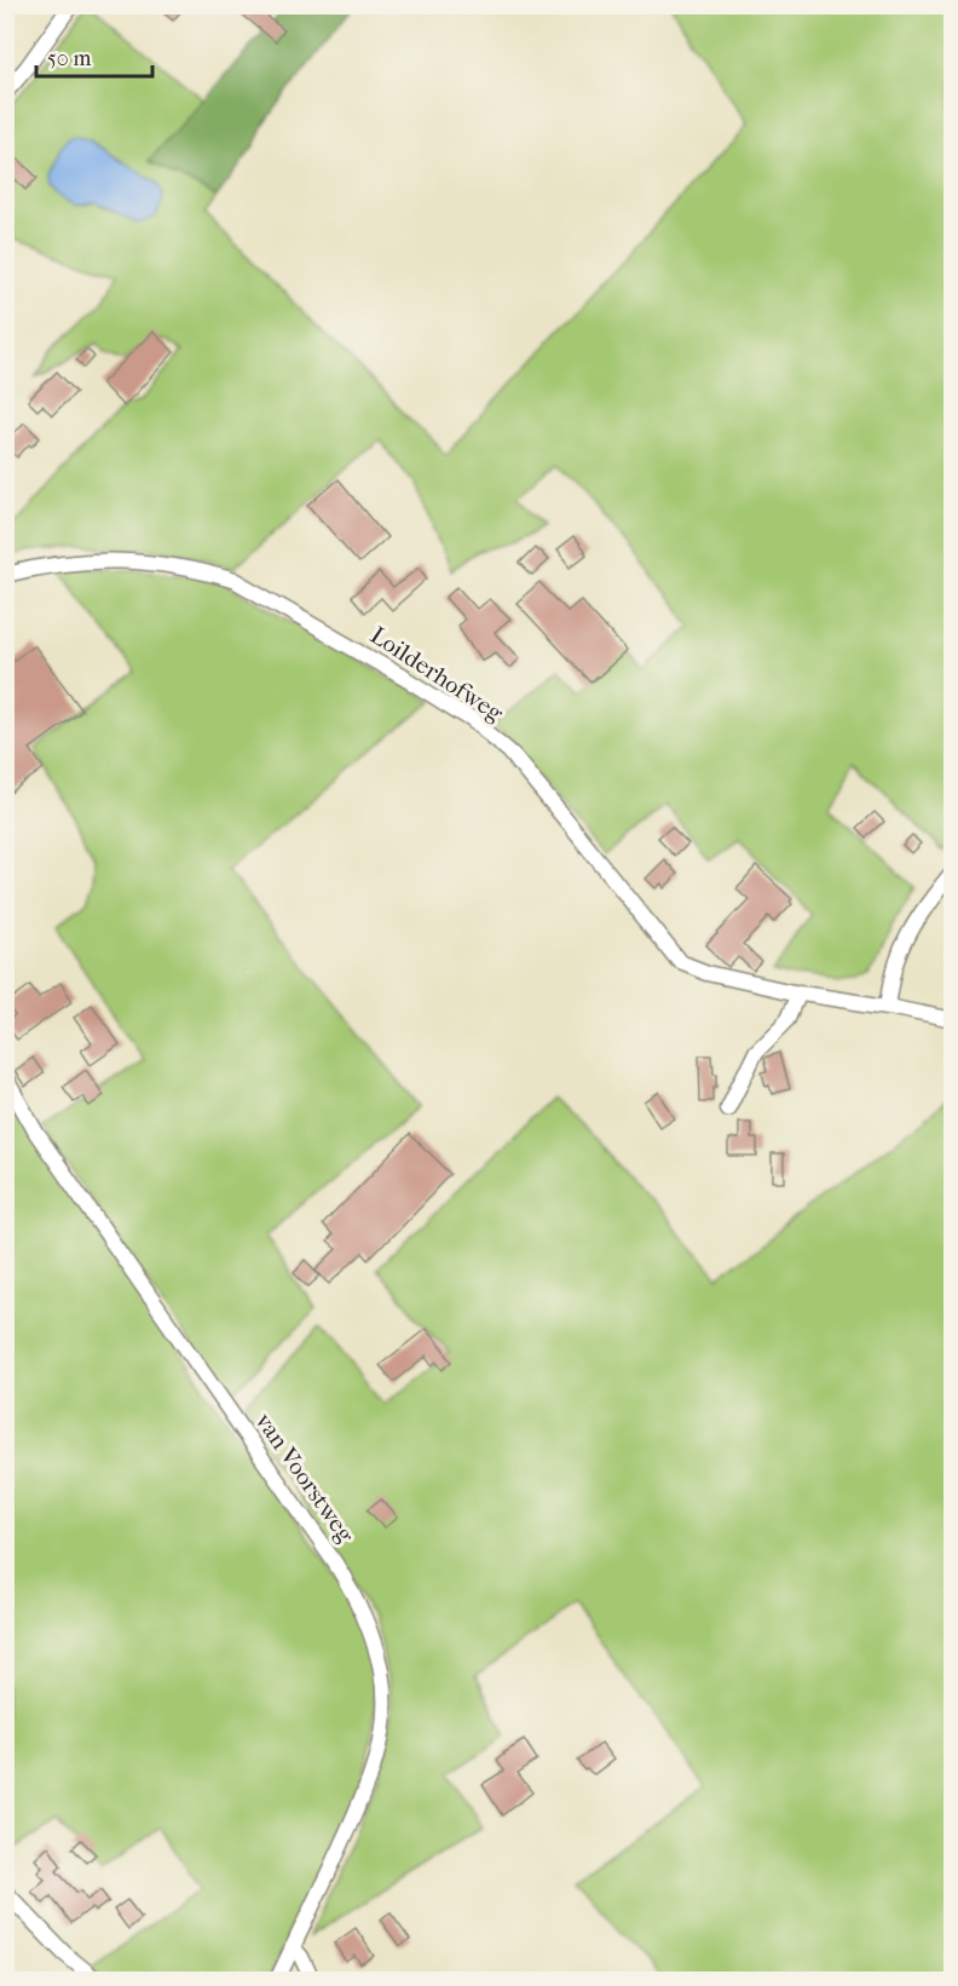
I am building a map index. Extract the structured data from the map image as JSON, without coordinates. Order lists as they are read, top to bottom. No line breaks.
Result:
{"streets":{"street":["Loilderhofweg","van Voorstweg"]},"scale_bar":"50 m"}
